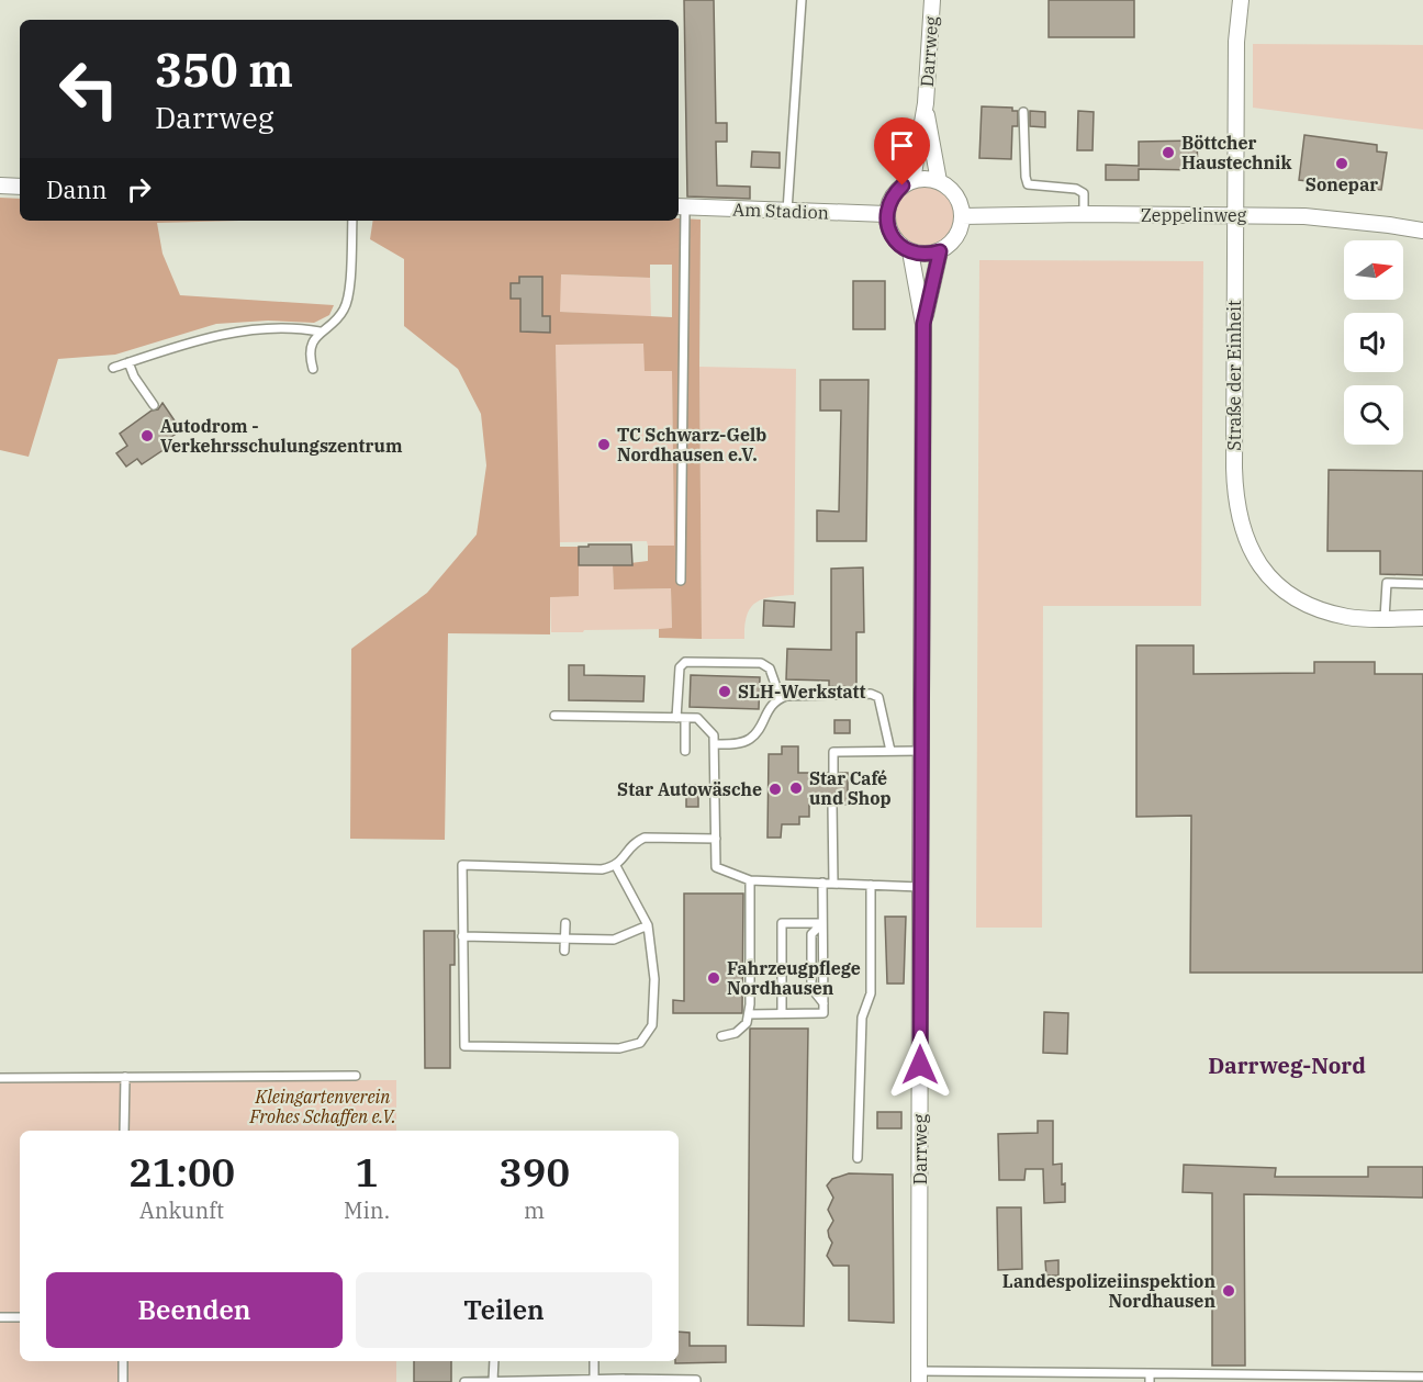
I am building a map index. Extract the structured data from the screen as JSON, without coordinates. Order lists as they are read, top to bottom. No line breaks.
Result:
{"streets":{"street":["Darrweg","Am Stadion","Zeppelinweg","Straße der Einheit"]},"crossings":[["Darrweg","Am Stadion"],["Darrweg","Zeppelinweg"],["Am Stadion","Zeppelinweg"],["Zeppelinweg","Straße der Einheit"]],"districts":["Darrweg-Nord"],"parks":["Kleingartenverein Frohes Schaffen e.V."],"places":["Böttcher Haustechnik","Sonepar","Autodrom - Verkehrsschulungszentrum","TC Schwarz-Gelb Nordhausen e.V.","SLH-Werkstatt","Star Café und Shop","Star Autowäsche","Fahrzeugpflege Nordhausen","Landespolizeiinspektion Nordhausen"],"north":"right","page":{"turn":["350 m","Darrweg"],"then":"Dann","eta":["21:00","Ankunft","1","Min.","390","m"],"buttons":["Beenden","Teilen"]}}
